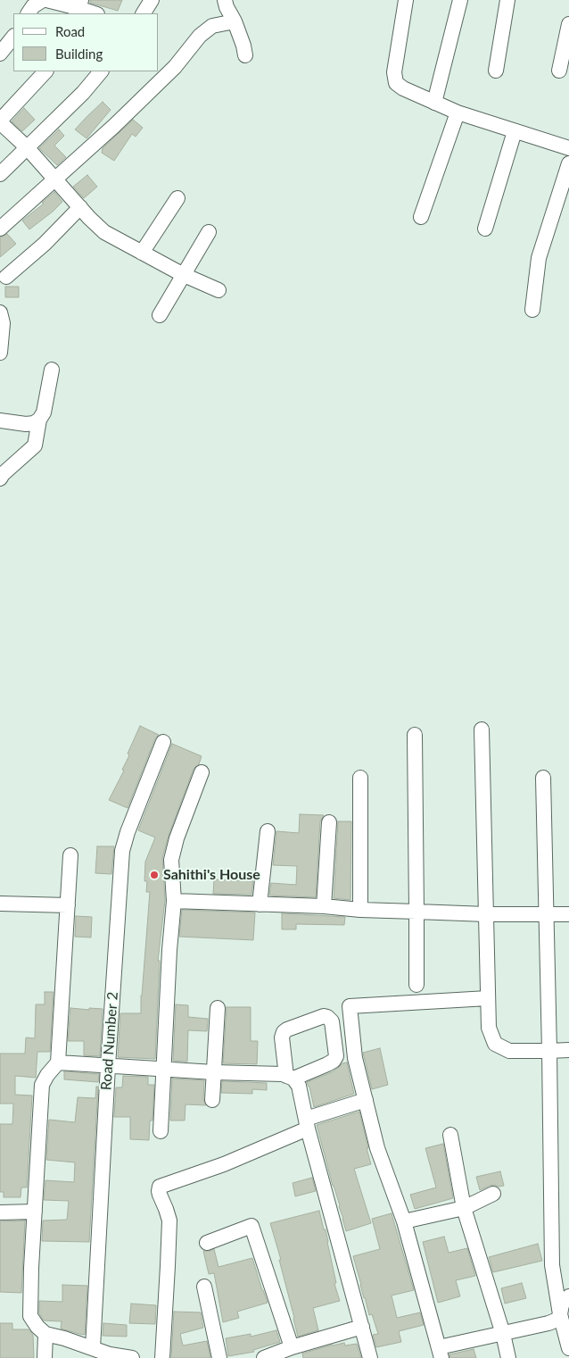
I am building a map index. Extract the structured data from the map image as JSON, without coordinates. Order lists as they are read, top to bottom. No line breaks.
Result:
{"streets":{"street":["Road Number 2"]},"places":["Sahithi's House"],"legend":["Road","Building"]}
